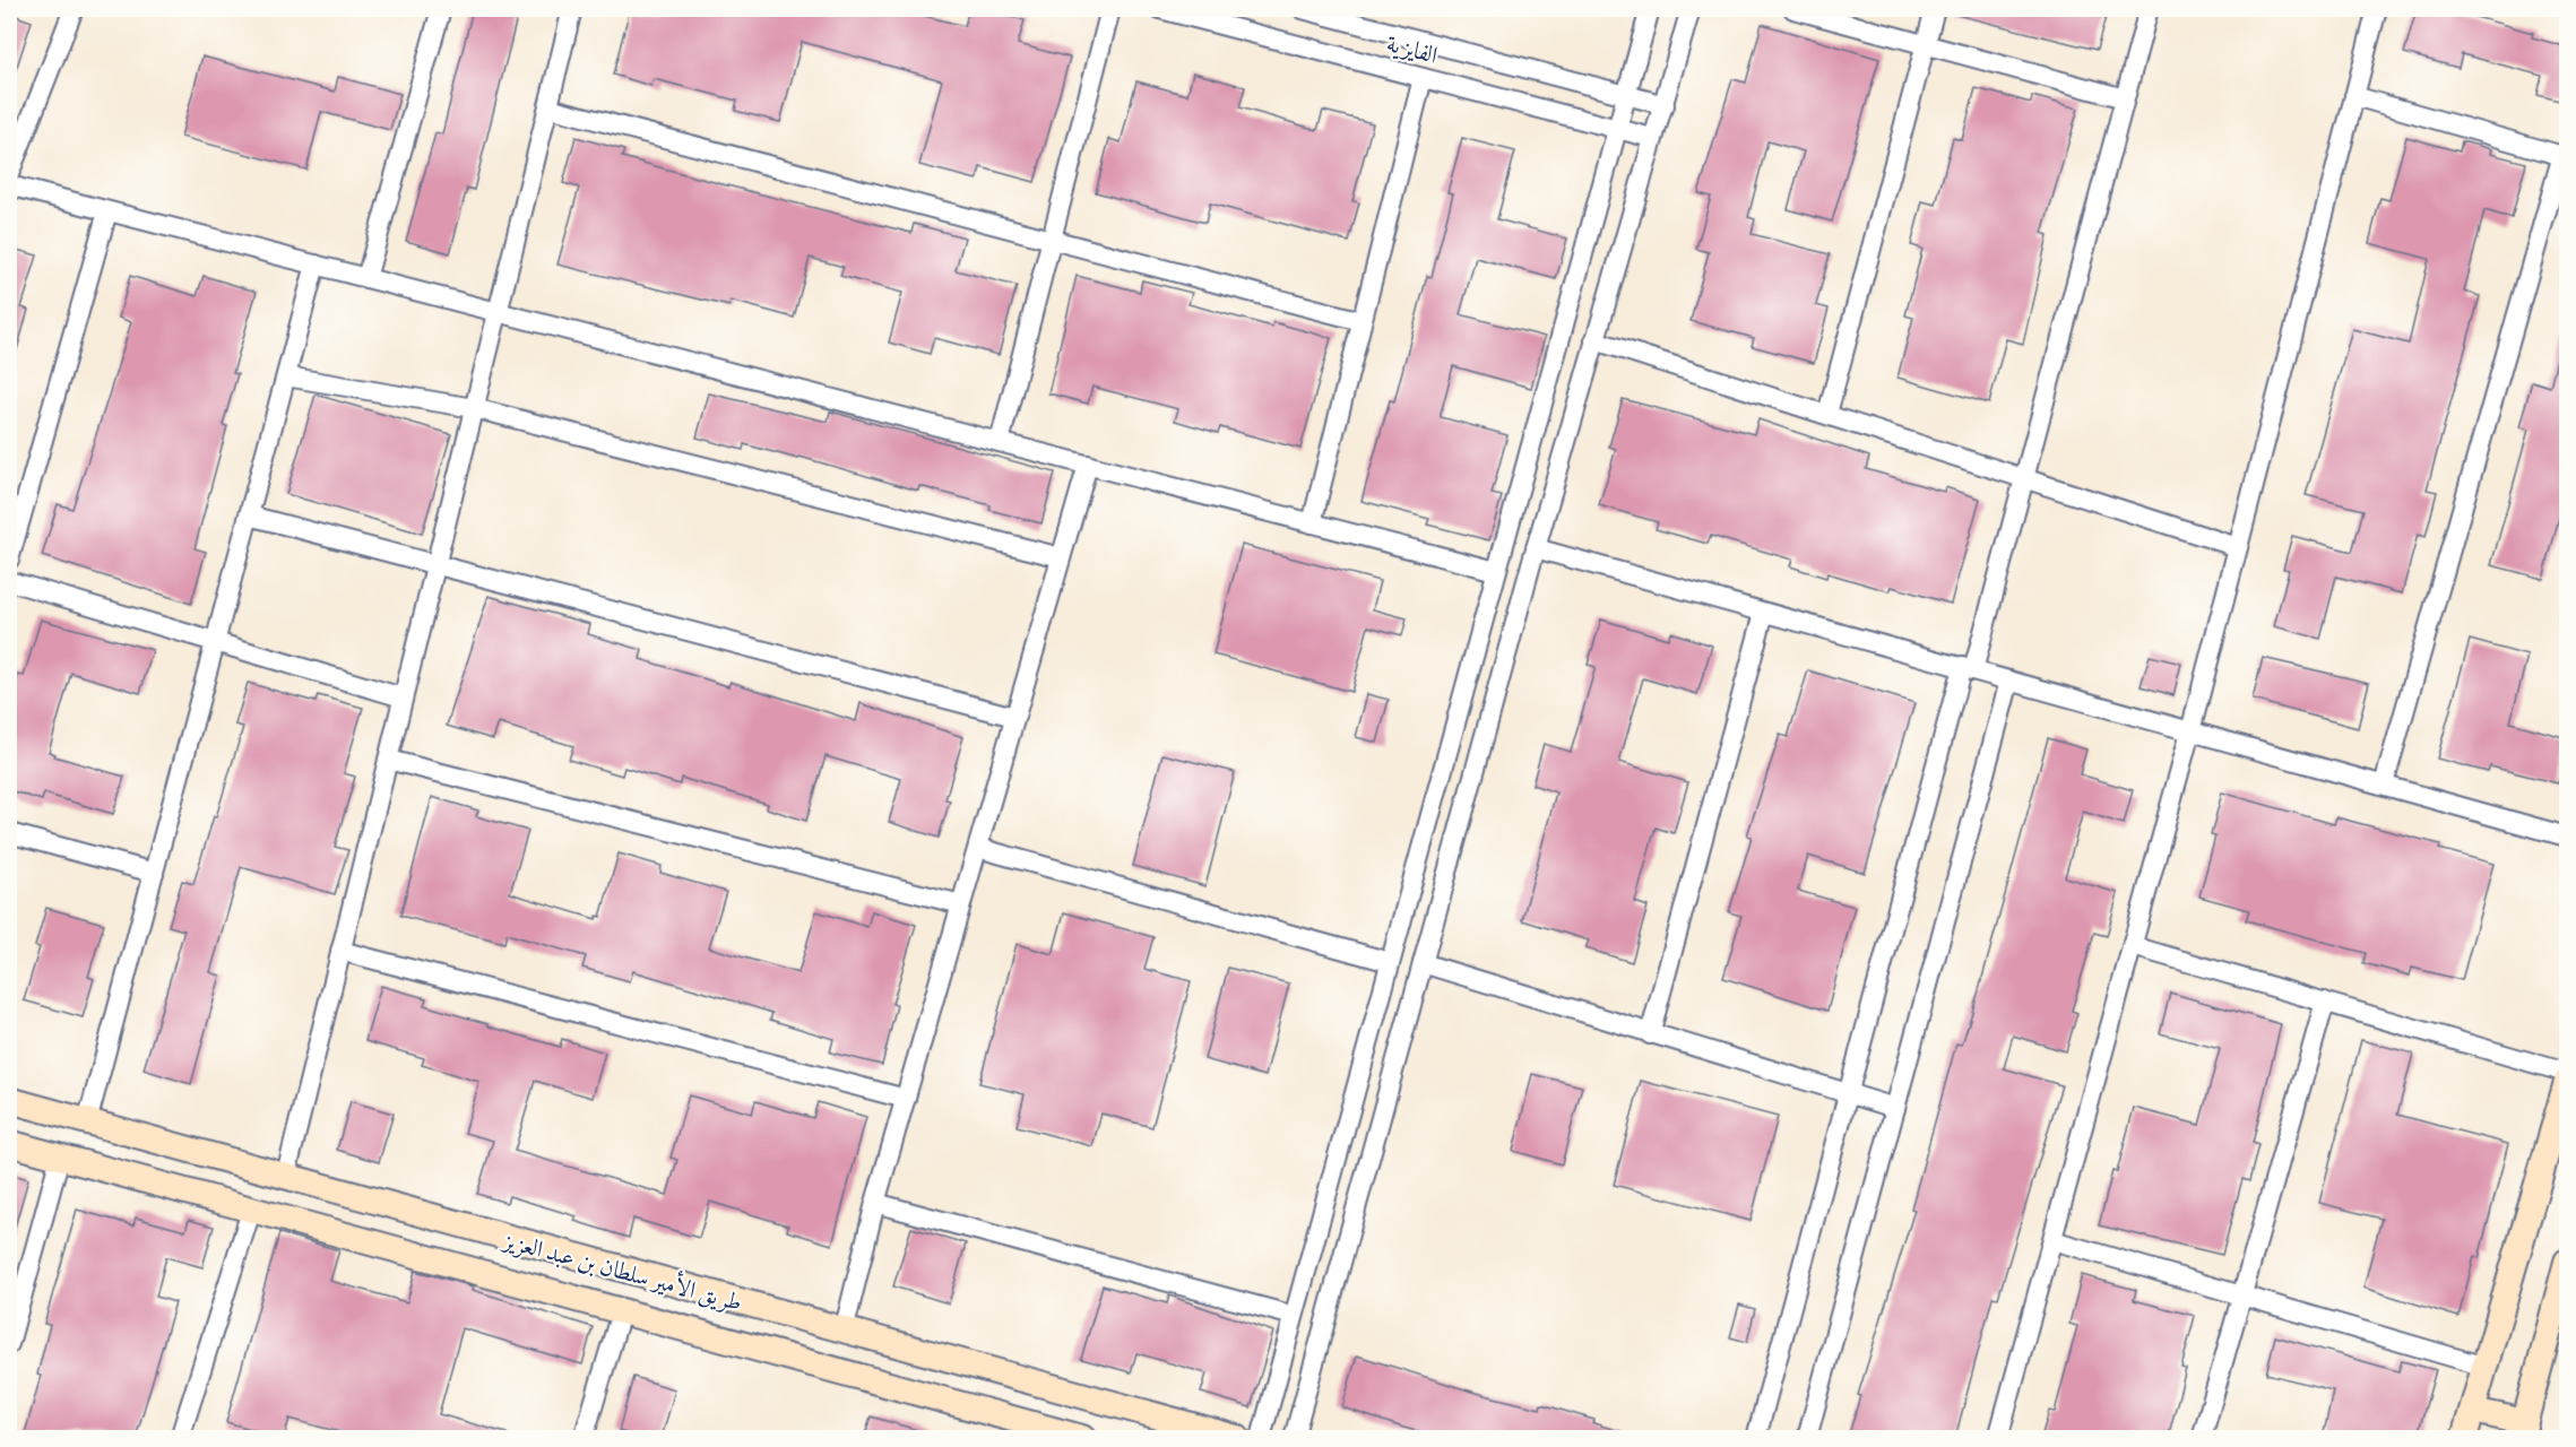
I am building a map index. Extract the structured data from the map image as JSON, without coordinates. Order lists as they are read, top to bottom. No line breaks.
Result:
{"streets":{"main road":["طريق الأمير سلطان بن عبد العزيز"],"street":["الفايزية"]}}
